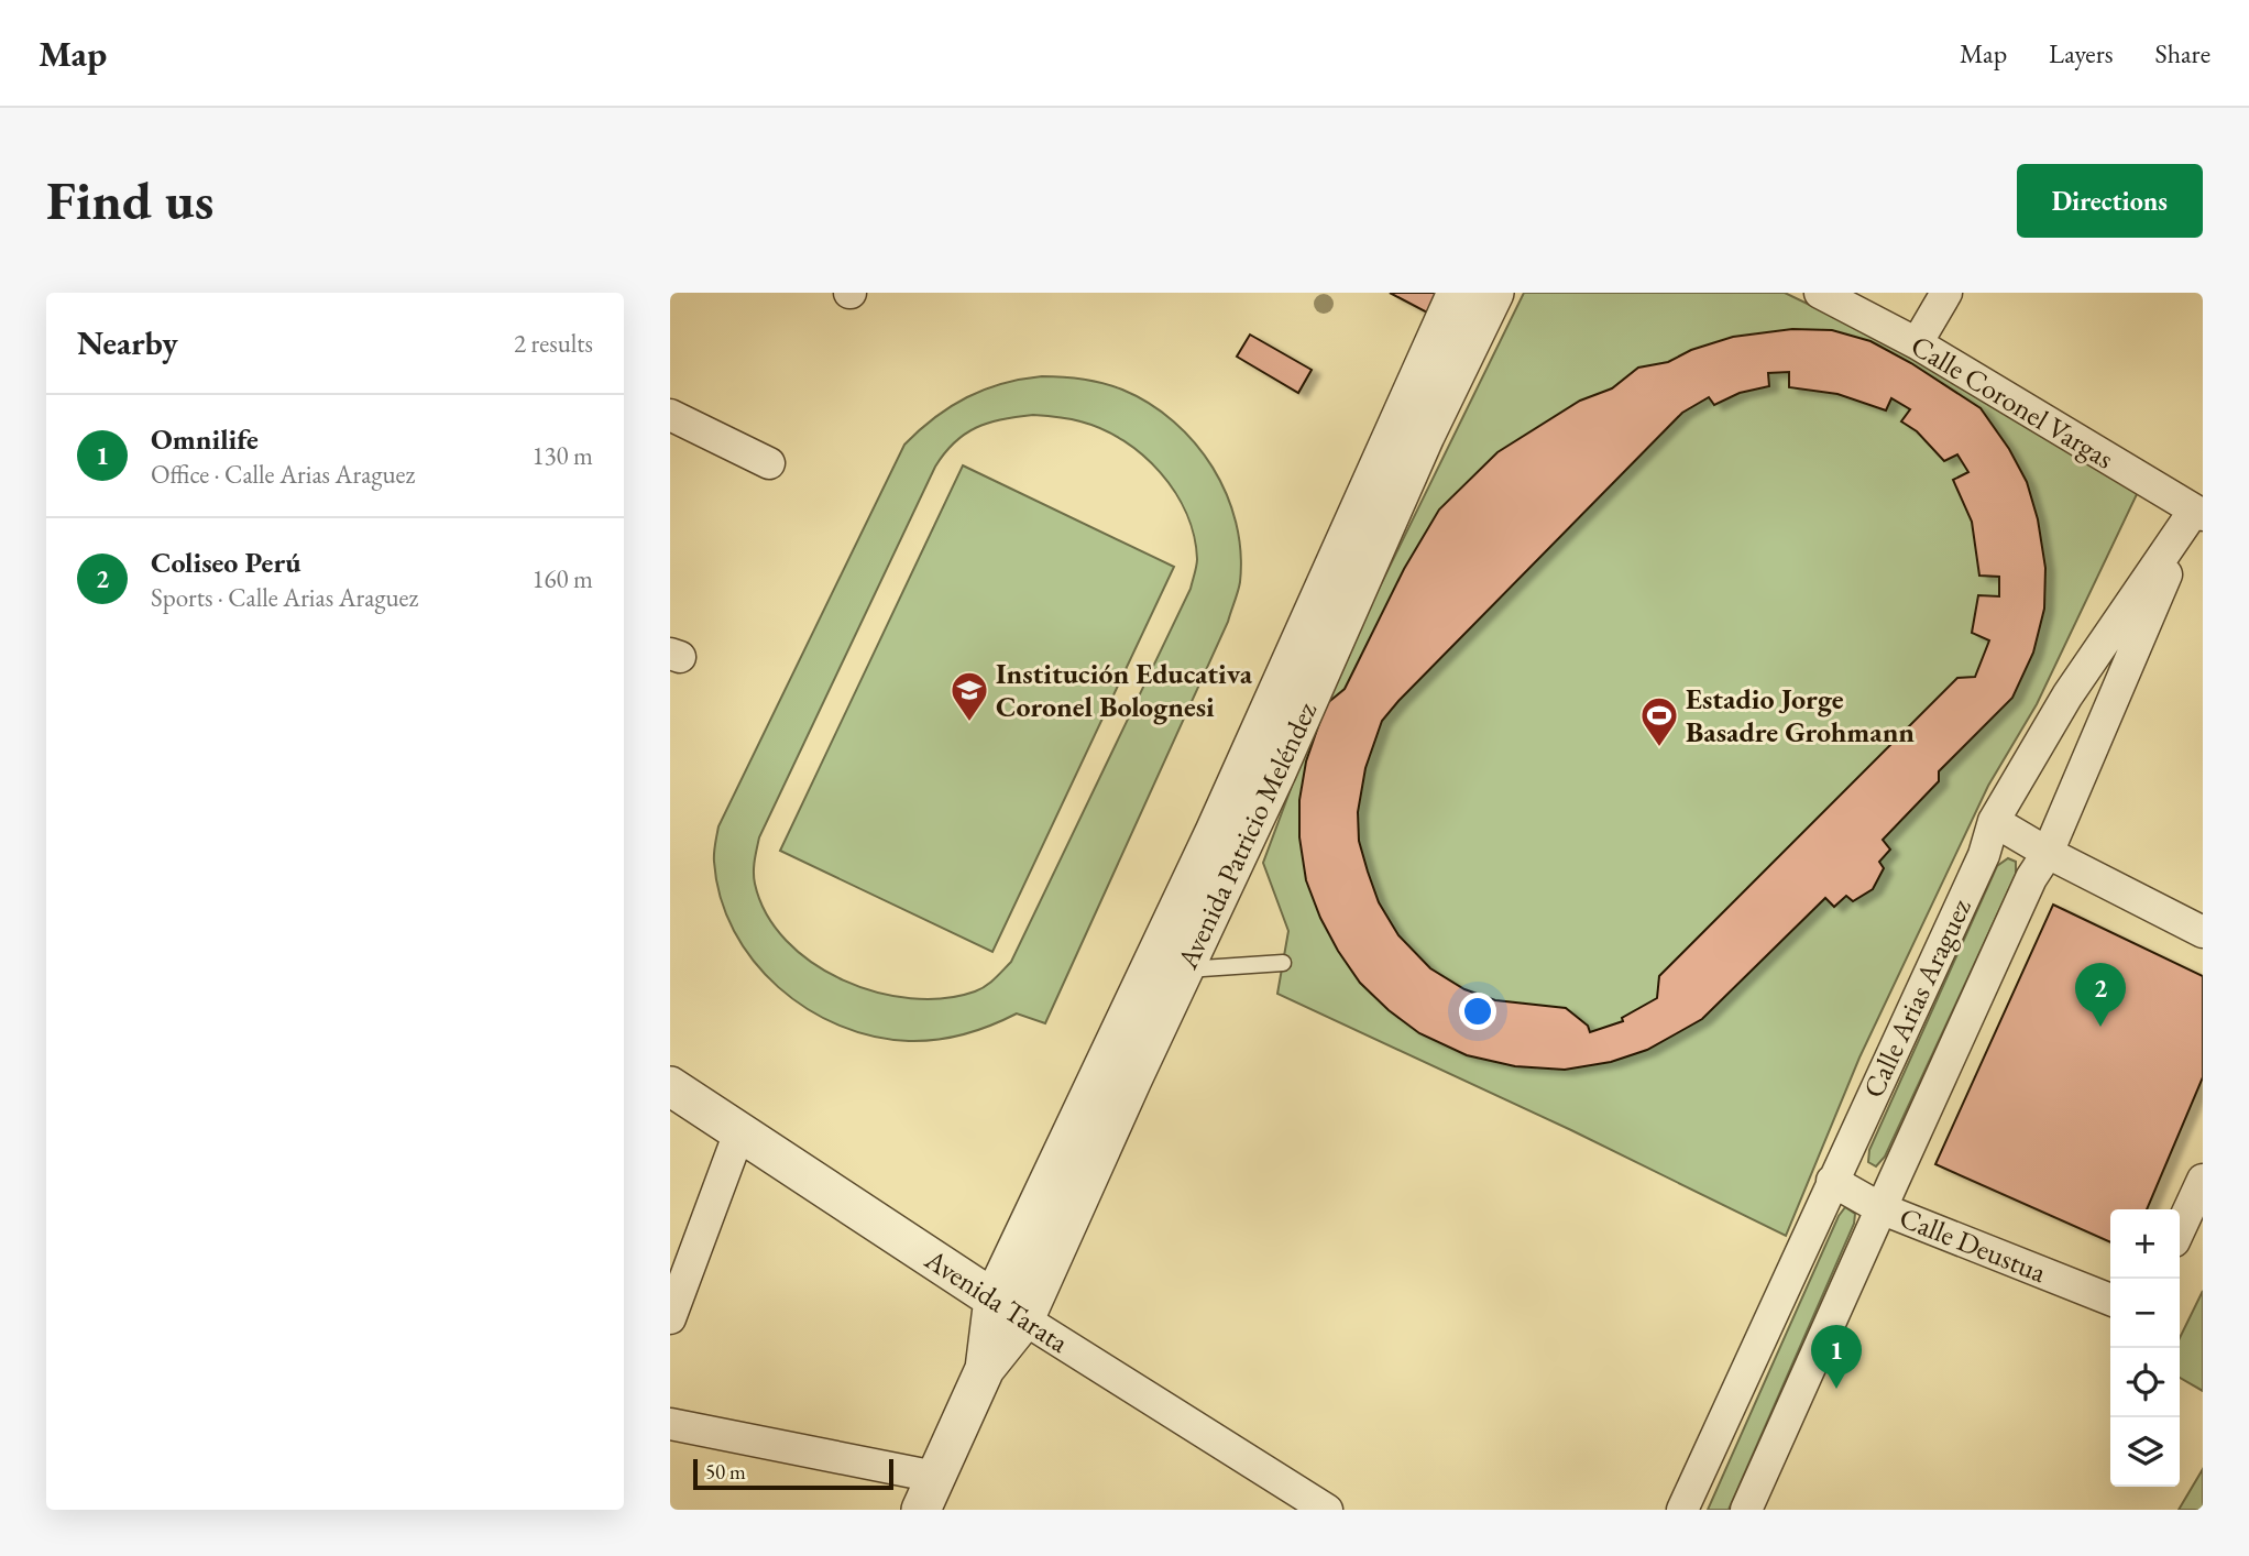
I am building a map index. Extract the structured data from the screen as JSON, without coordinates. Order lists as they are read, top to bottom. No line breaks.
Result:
{"streets":{"street":["Calle Coronel Vargas","Avenida Patricio Meléndez","Calle Arias Araguez","Calle Deustua","Avenida Tarata"]},"crossings":[["Calle Coronel Vargas","Calle Arias Araguez"],["Avenida Patricio Meléndez","Avenida Tarata"],["Calle Arias Araguez","Calle Deustua"]],"places":{"school or university":["Institución Educativa Coronel Bolognesi"],"sports":["Estadio Jorge Basadre Grohmann"]},"scale_bar":"50 m","page":{"header":"Map","nav":["Map","Layers","Share"],"buttons":"Directions","title":"Find us","heading":["Nearby","2 results"],"list":[{"mark":"1","name":"Omnilife","note":"Office · Calle Arias Araguez","value":"130 m"},{"mark":"2","name":"Coliseo Perú","note":"Sports · Calle Arias Araguez","value":"160 m"}],"pins":["2","1"],"map_buttons":["+","−"],"scale":"50 m"}}
